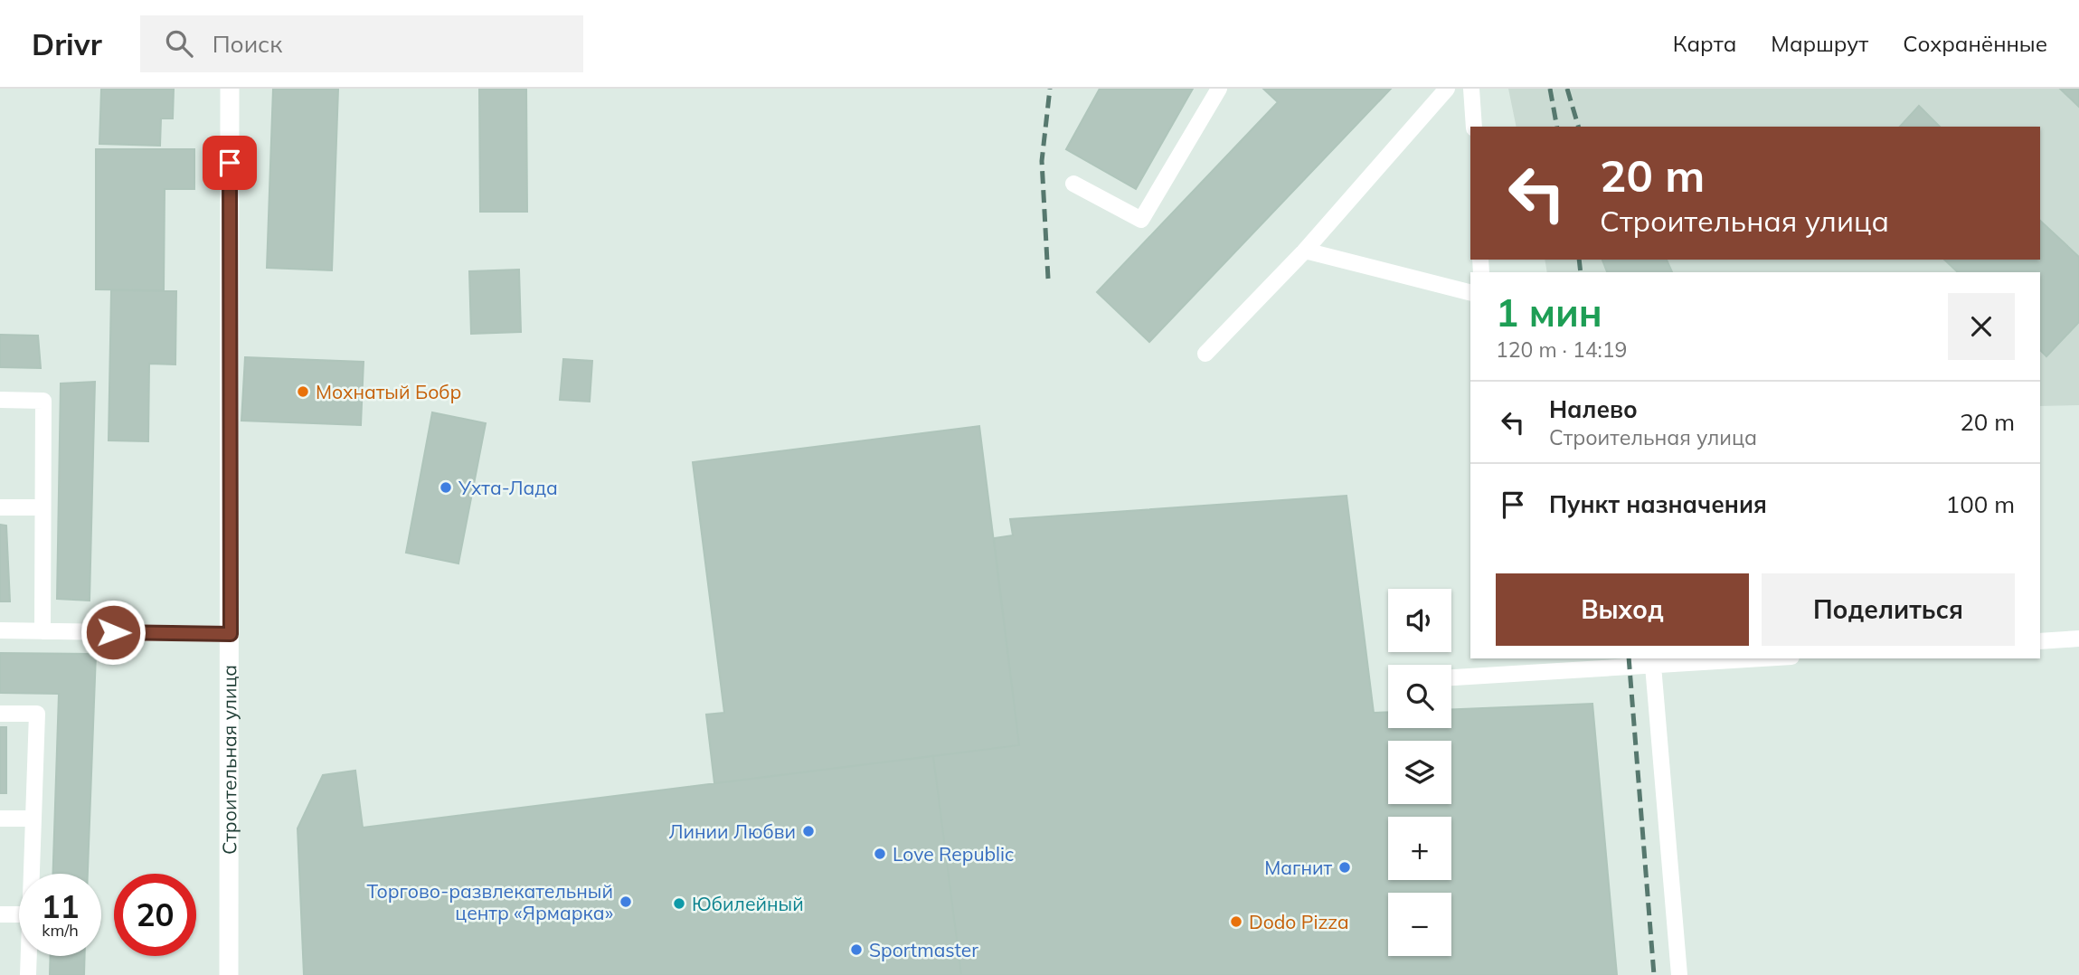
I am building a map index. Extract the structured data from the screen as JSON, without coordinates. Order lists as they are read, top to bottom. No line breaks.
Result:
{"streets":{"street":["Строительная улица"]},"places":["Мохнатый Бобр","Ухта-Лада","Линии Любви","Love Republic","Магнит","Торгово-развлекательный центр «Ярмарка»","Юбилейный","Dodo Pizza","Sportmaster"],"page":{"header":"Drivr","search":"Поиск","nav":["Карта","Маршрут","Сохранённые"],"turn":["20 m","Строительная улица"],"heading":["1 мин","120 m · 14:19"],"list":[{"name":"Налево","note":"Строительная улица","value":"20 m"},{"name":"Пункт назначения","value":"100 m"}],"buttons":["Выход","Поделиться"],"map_buttons":["+","−"],"speed":"11 km/h","limit":"20"}}
